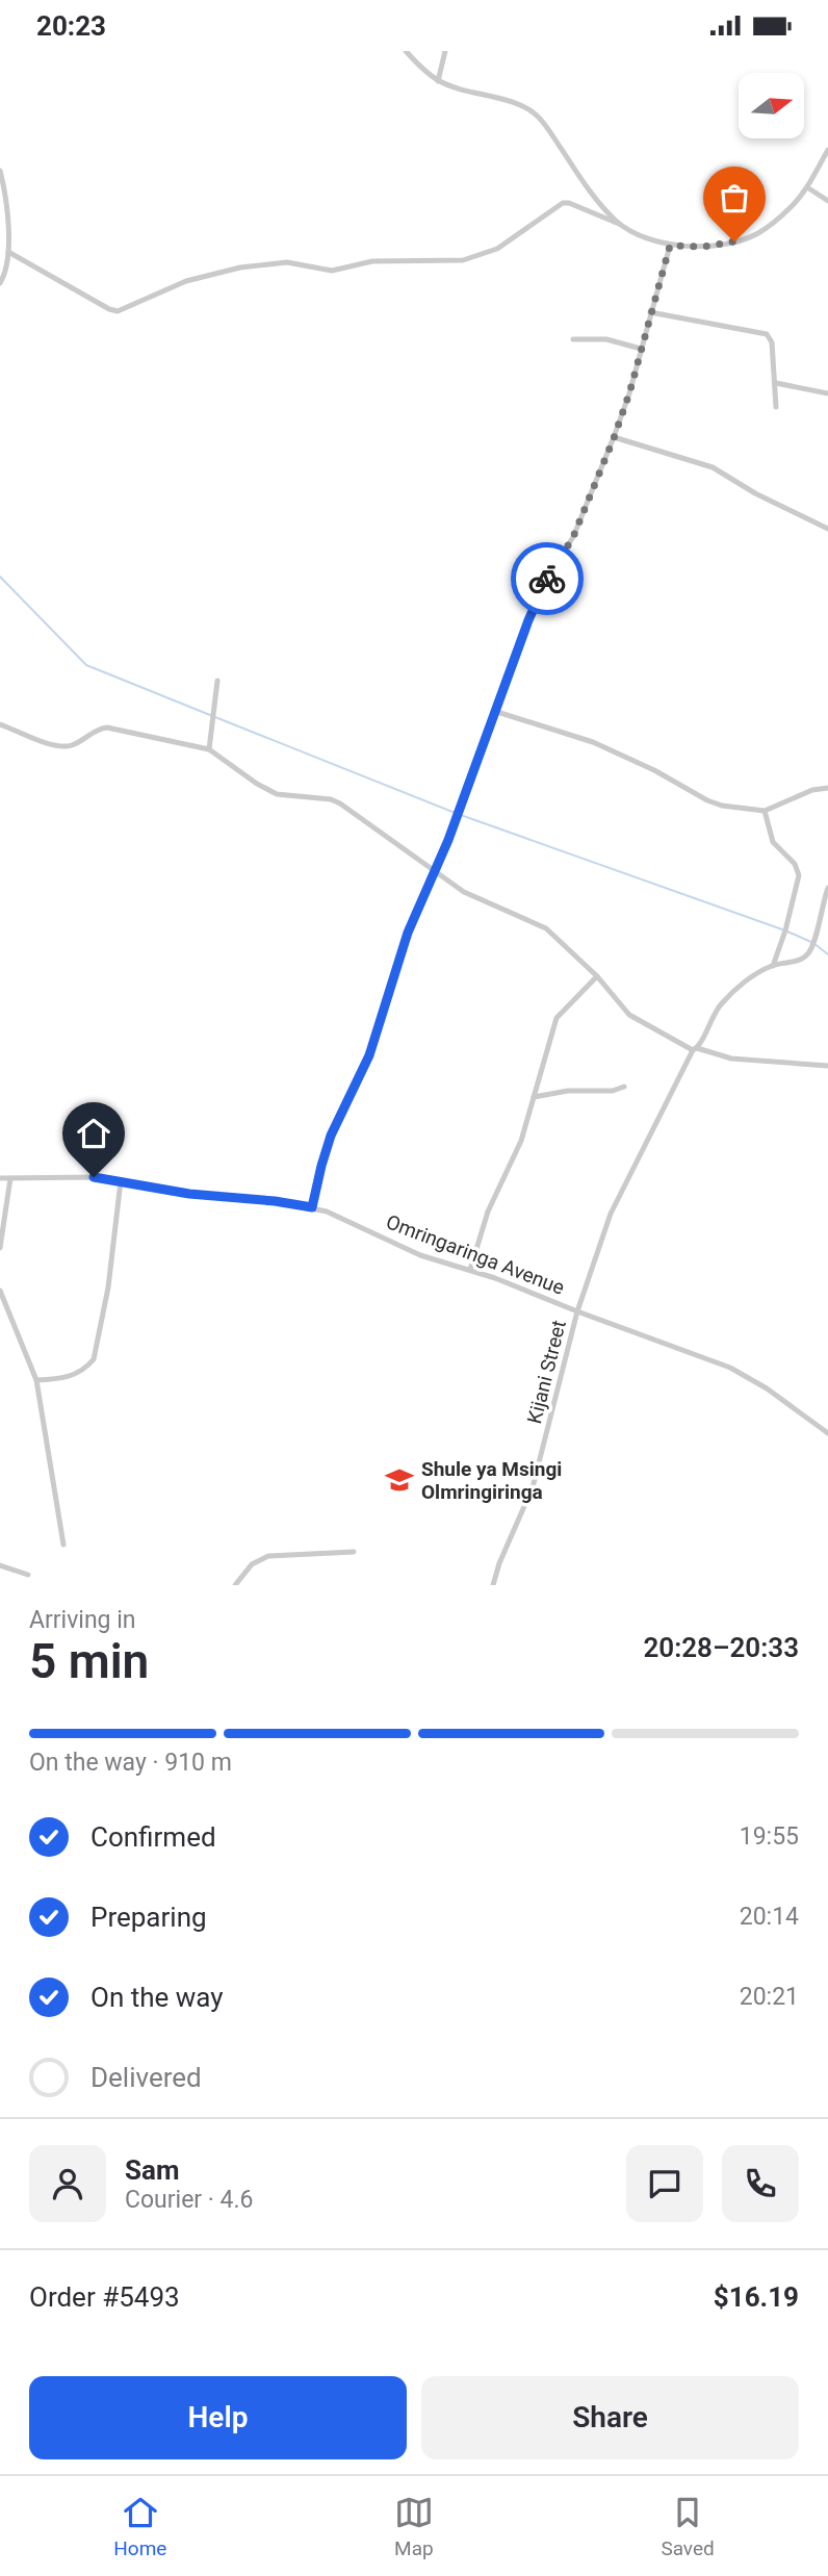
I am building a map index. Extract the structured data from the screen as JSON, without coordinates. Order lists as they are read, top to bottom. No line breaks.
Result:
{"streets":{"street":["Omringaringa Avenue","Kijani Street"]},"crossings":[["Omringaringa Avenue","Kijani Street"]],"places":{"school or university":["Shule ya Msingi Olmringiringa"]},"north":"right","page":{"status":"20:23","heading":["5 min","Arriving in","20:28–20:33"],"panel":["Sam","Courier · 4.6","Order #5493","$16.19"],"bar":"On the way · 910 m","list":[["Confirmed","19:55"],["Preparing","20:14"],["On the way","20:21"],"Delivered"],"buttons":["Help","Share"],"tabs":["Home","Map","Saved"]}}
